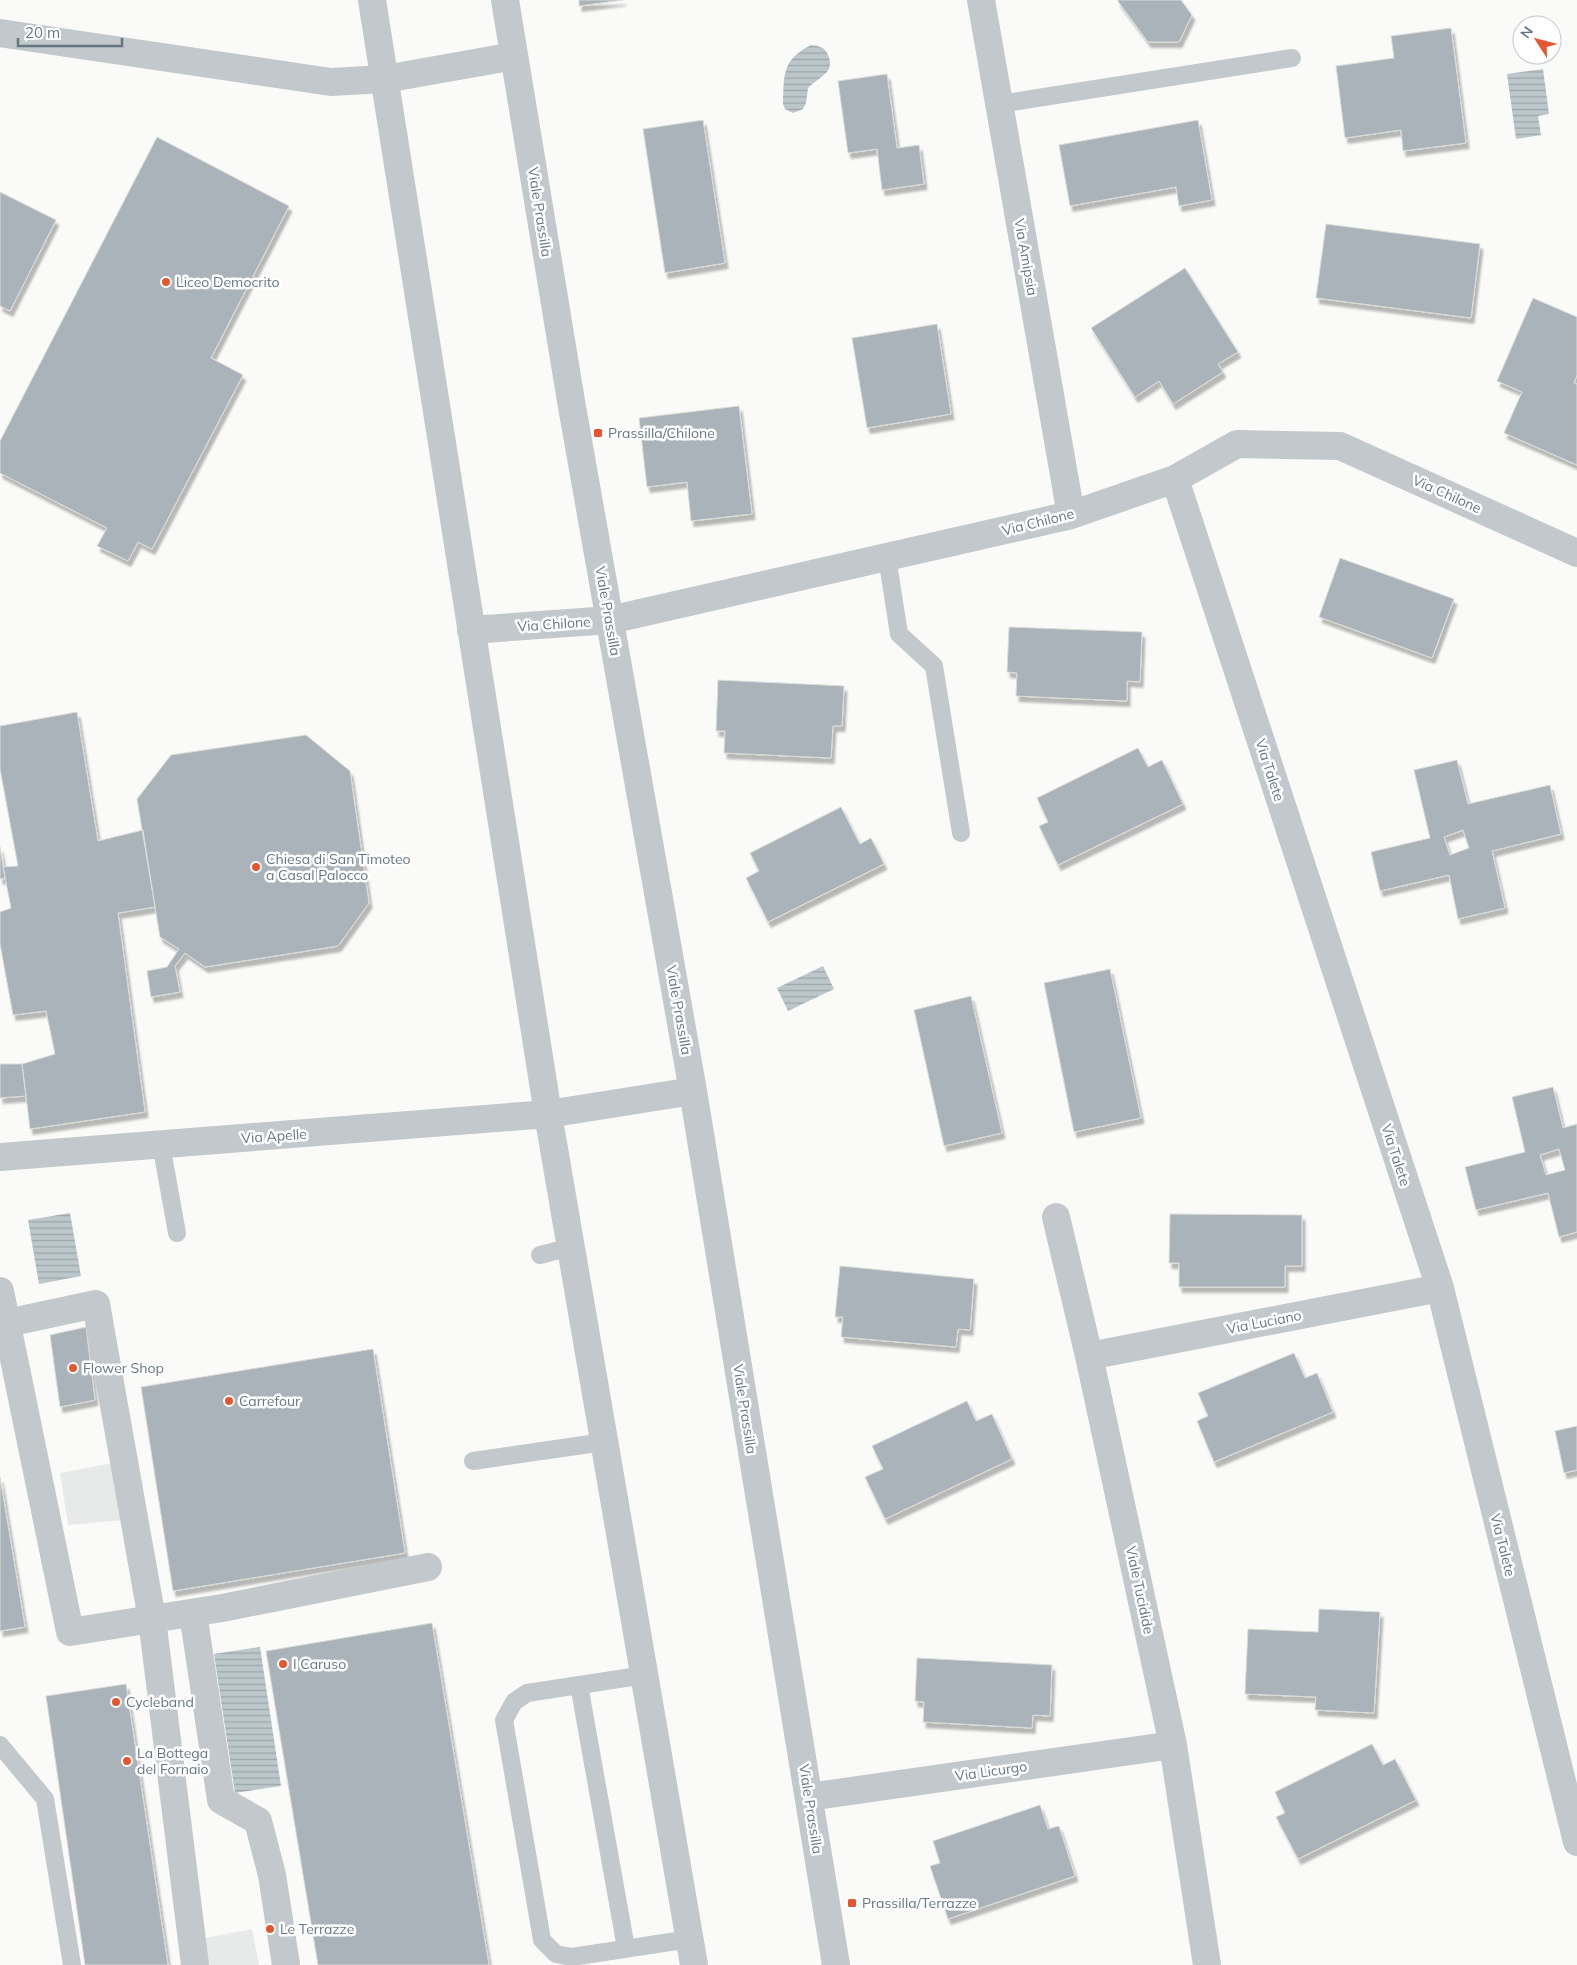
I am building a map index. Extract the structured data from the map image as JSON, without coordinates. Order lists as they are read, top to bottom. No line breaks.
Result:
{"streets":{"street":["Viale Prassilla","Via Amipsia","Via Chilone","Via Talete","Via Apelle","Via Luciano","Viale Tucidide","Via Licurgo"]},"crossings":[["Viale Prassilla","Via Chilone"],["Viale Prassilla","Via Apelle"],["Viale Prassilla","Via Licurgo"],["Via Amipsia","Via Chilone"],["Via Chilone","Via Talete"],["Via Talete","Via Luciano"],["Via Luciano","Viale Tucidide"],["Viale Tucidide","Via Licurgo"]],"places":{"other":["Liceo Democrito","Chiesa di San Timoteo a Casal Palocco","Flower Shop","Carrefour","I Caruso","Cycleband","La Bottega del Fornaio","Le Terrazze"],"transit":["Prassilla/Chilone","Prassilla/Terrazze"]},"scale_bar":"20 m","north":"top left"}
